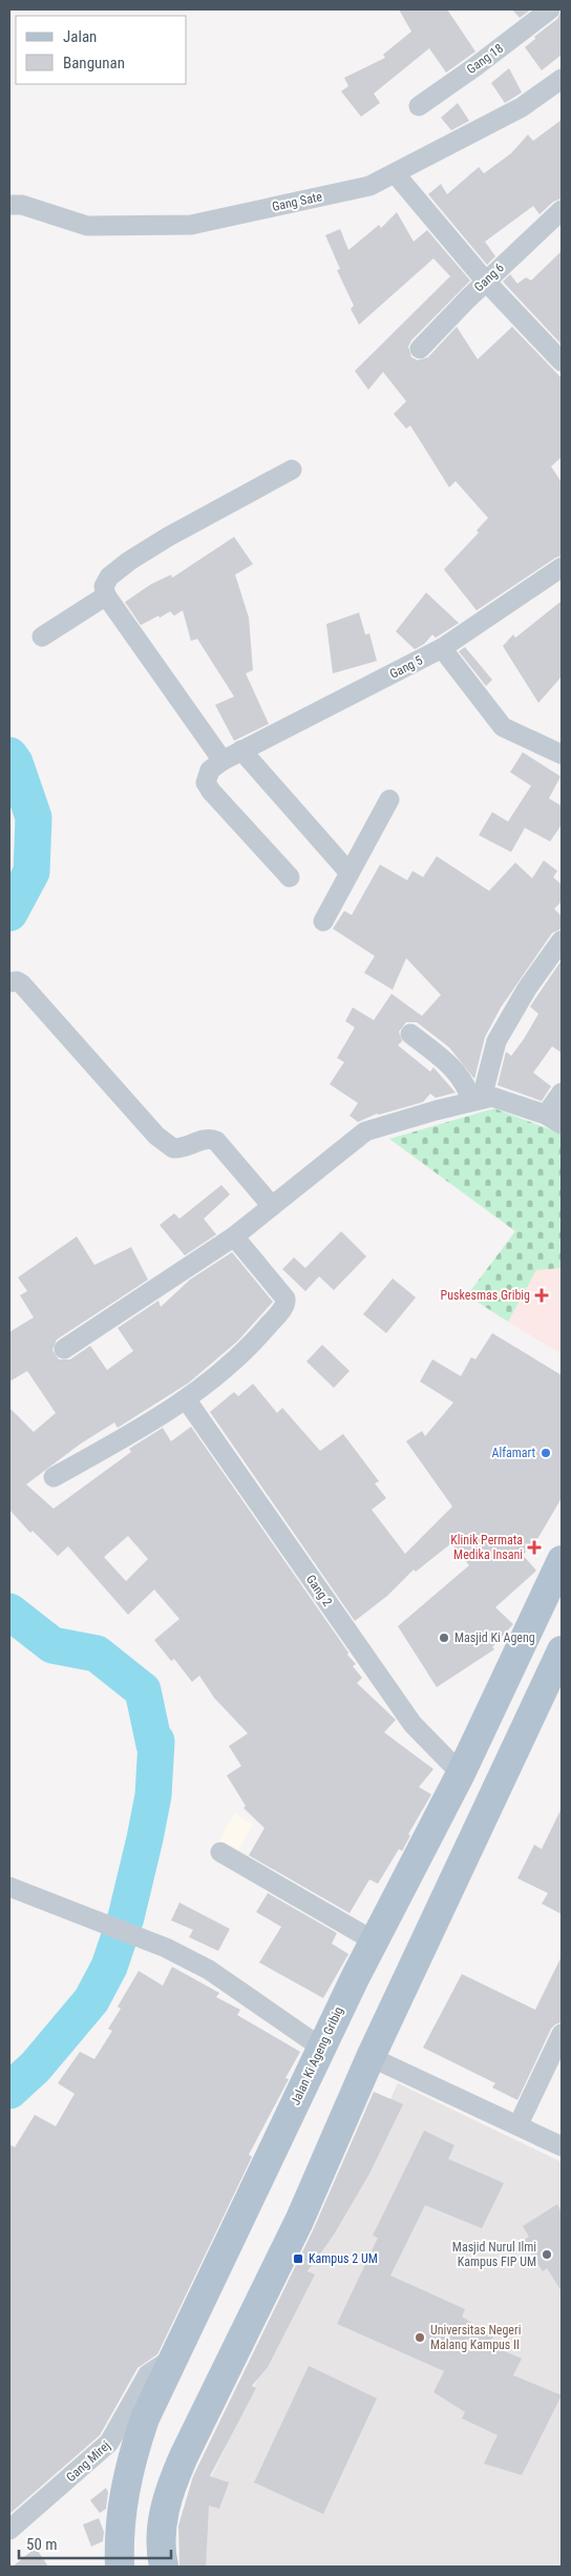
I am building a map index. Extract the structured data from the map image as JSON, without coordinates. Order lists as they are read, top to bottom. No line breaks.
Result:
{"streets":{"main road":["Jalan Ki Ageng Gribig"],"street":["Gang 18","Gang Sate","Gang 6","Gang 5","Gang 2","Gang Mirej"]},"crossings":[["Gang 2","Jalan Ki Ageng Gribig"],["Jalan Ki Ageng Gribig","Gang Mirej"]],"places":{"health":["Puskesmas Gribig","Klinik Permata Medika Insani"],"other":["Alfamart","Masjid Ki Ageng","Masjid Nurul Ilmi Kampus FIP UM","Universitas Negeri Malang Kampus II"],"transit":["Kampus 2 UM"]},"legend":["Jalan","Bangunan"],"scale_bar":"50 m"}
